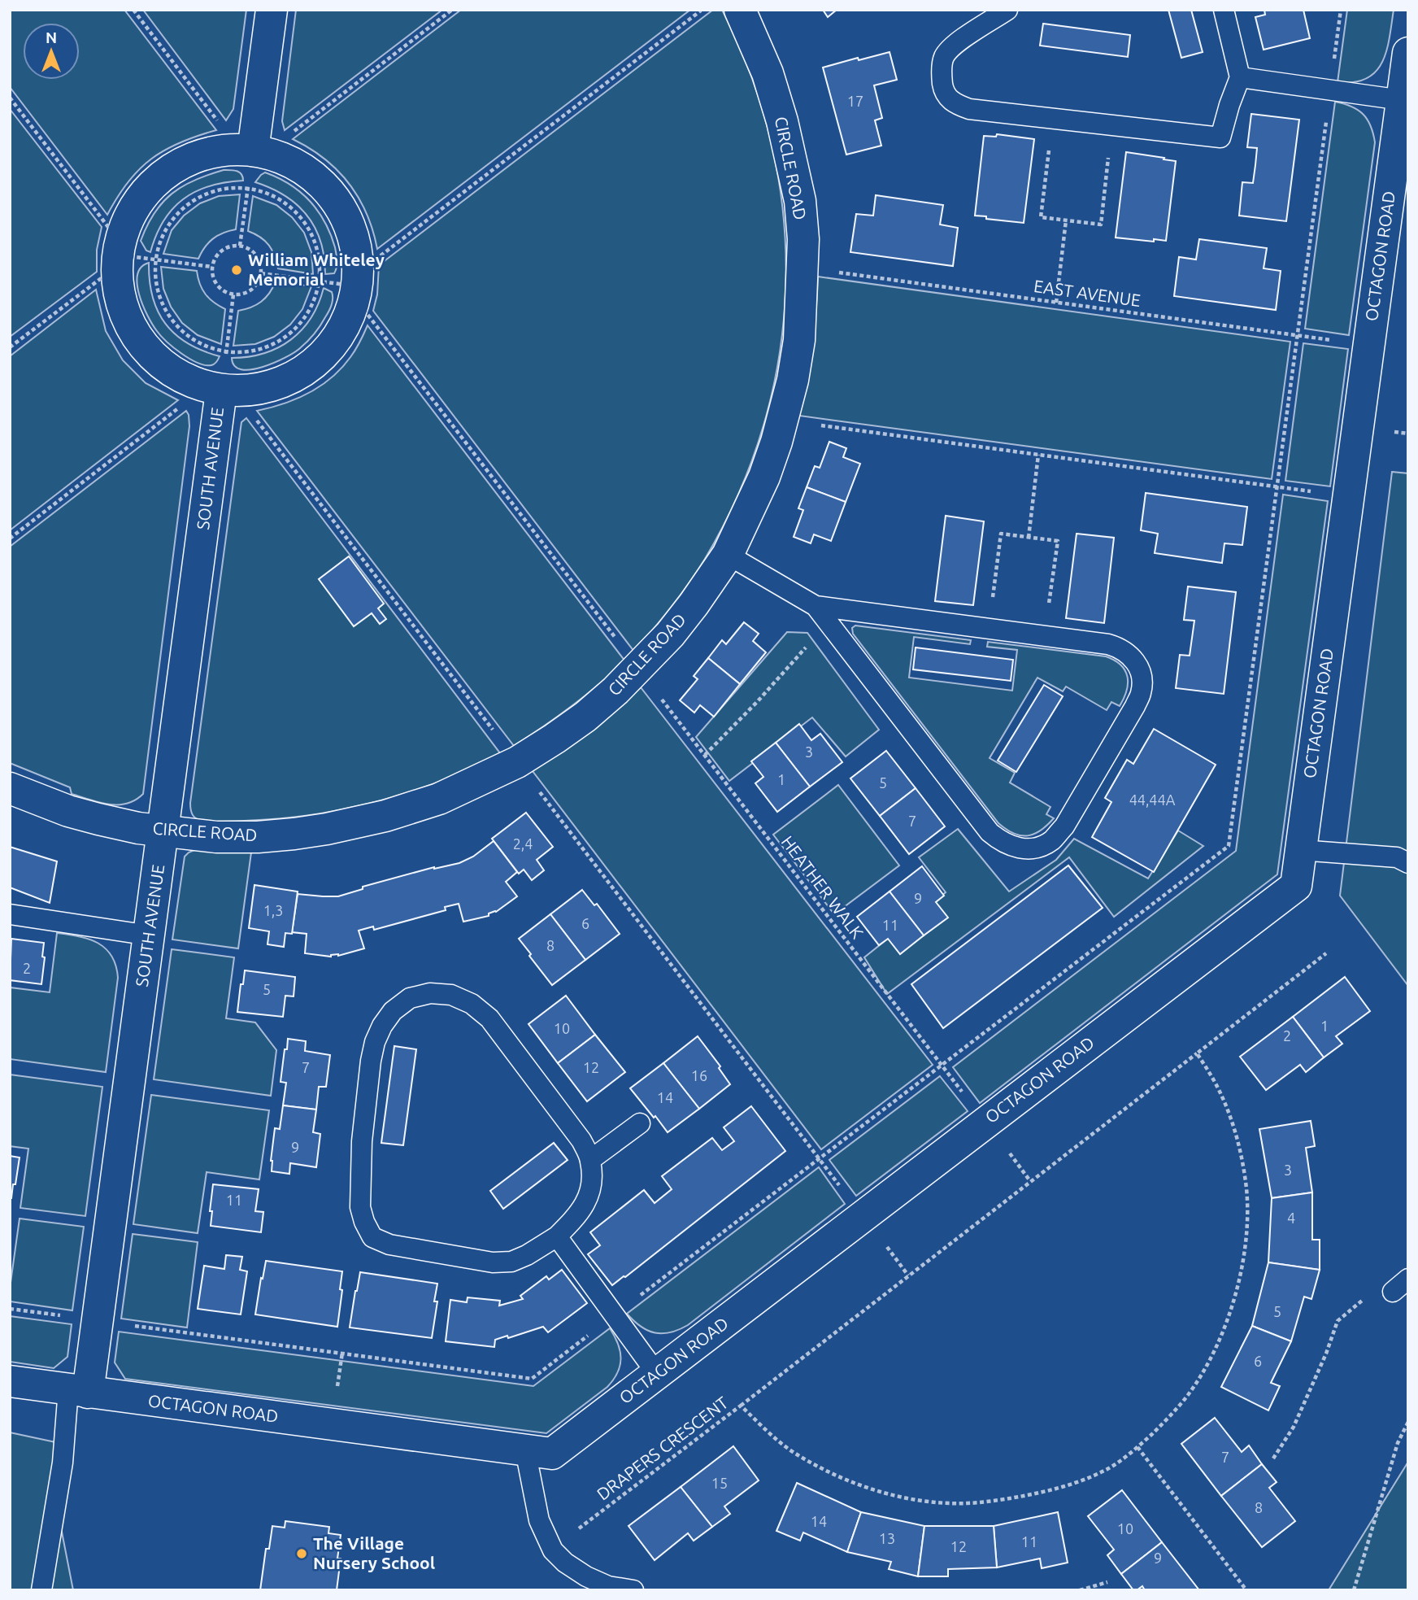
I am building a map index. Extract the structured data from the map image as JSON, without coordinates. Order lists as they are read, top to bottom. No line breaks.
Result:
{"streets":{"street":["CIRCLE ROAD","OCTAGON ROAD","SOUTH AVENUE"],"path":["EAST AVENUE","HEATHER WALK","DRAPERS CRESCENT"]},"crossings":[["CIRCLE ROAD","EAST AVENUE"],["CIRCLE ROAD","SOUTH AVENUE"],["CIRCLE ROAD","HEATHER WALK"],["OCTAGON ROAD","EAST AVENUE"],["OCTAGON ROAD","SOUTH AVENUE"],["OCTAGON ROAD","HEATHER WALK"]],"places":["William Whiteley Memorial","The Village Nursery School"],"house_numbers":["17","3","1","5","44,44A","7","2,4","9","1,3","6","11","8","2","5","1","10","2","7","12","16","14","9","3","11","4","5","6","7","15","8","14","10","13","11","12","9"],"north":"top"}
